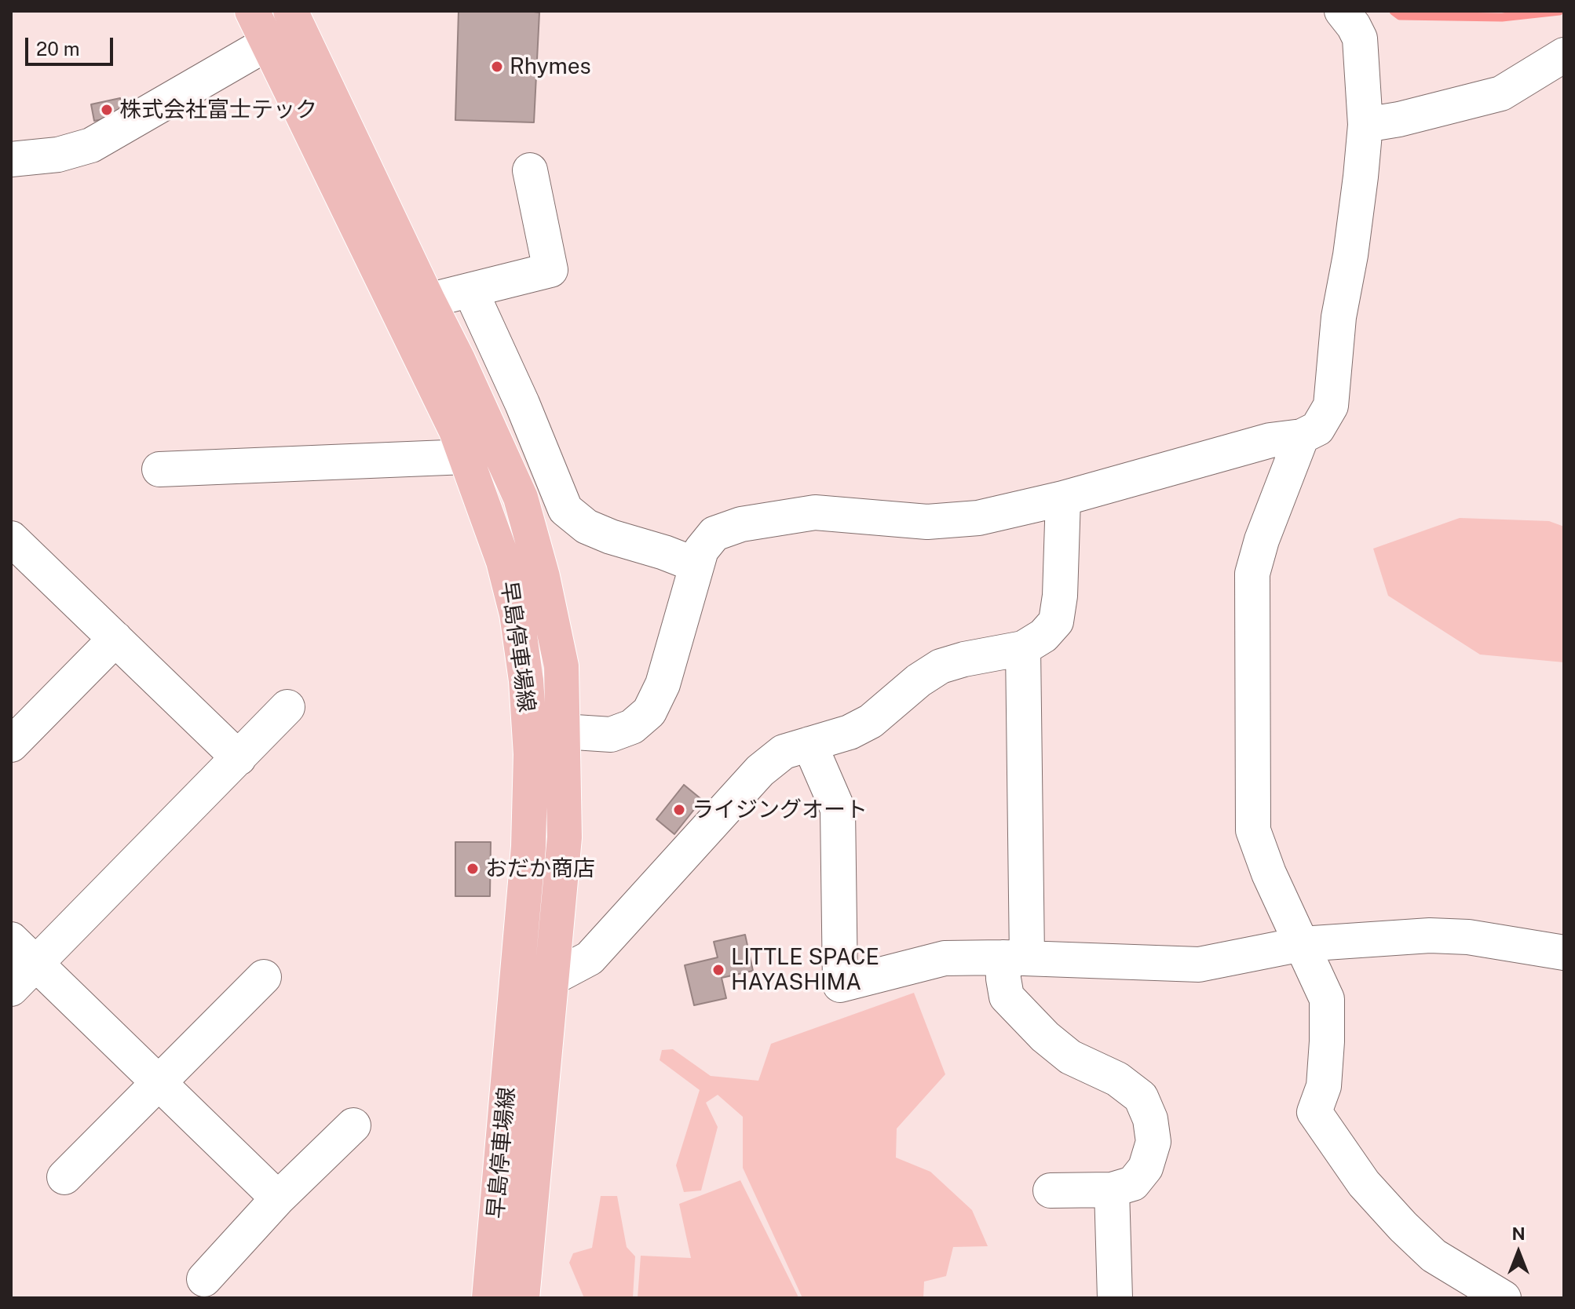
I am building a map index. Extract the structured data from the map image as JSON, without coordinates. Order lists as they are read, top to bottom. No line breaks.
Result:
{"streets":{"main road":["早島停車場線"]},"places":["Rhymes","株式会社富士テック","ライジングオート","おだか商店","LITTLE SPACE HAYASHIMA"],"scale_bar":"20 m","north":"top"}
